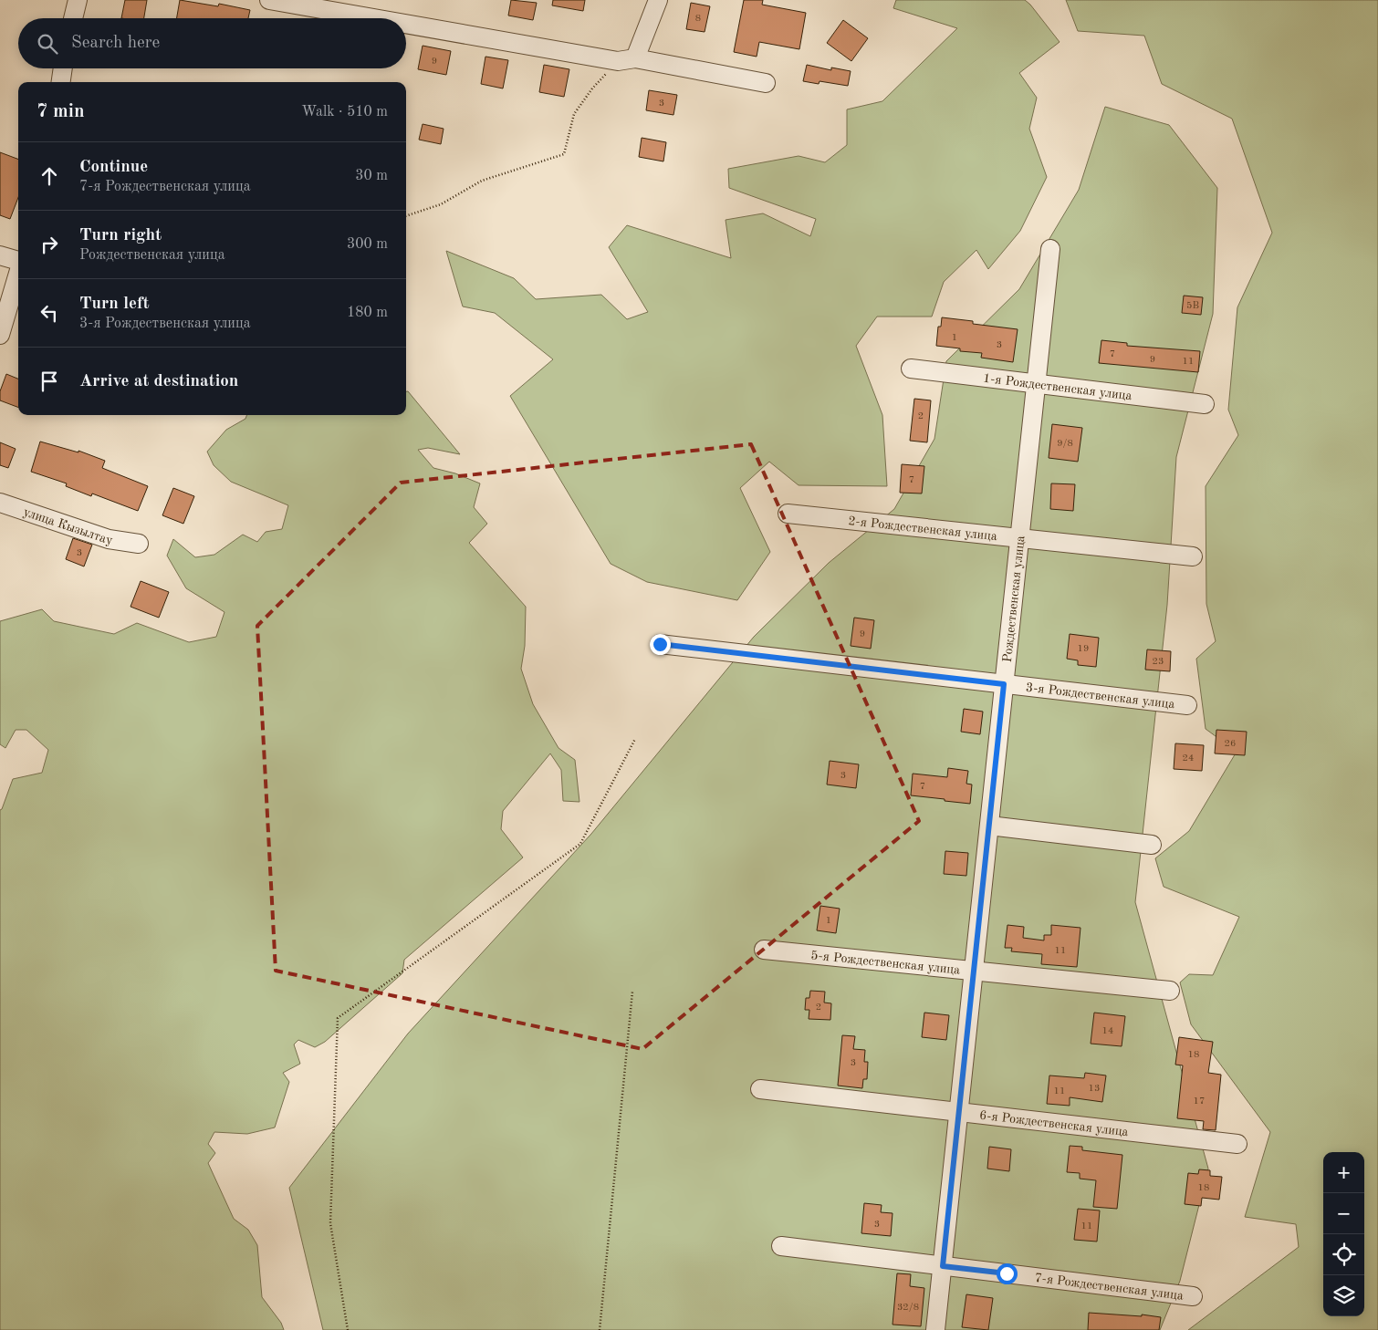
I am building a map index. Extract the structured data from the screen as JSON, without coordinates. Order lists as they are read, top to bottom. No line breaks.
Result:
{"streets":{"street":["1-я Рождественская улица","улица Кызылтау","2-я Рождественская улица","Рождественская улица","3-я Рождественская улица","5-я Рождественская улица","6-я Рождественская улица","7-я Рождественская улица"]},"crossings":[["1-я Рождественская улица","Рождественская улица"],["2-я Рождественская улица","Рождественская улица"],["Рождественская улица","3-я Рождественская улица"],["Рождественская улица","5-я Рождественская улица"],["Рождественская улица","6-я Рождественская улица"],["Рождественская улица","7-я Рождественская улица"]],"house_numbers":["8","9","3","5В","1","3","7","9","11","2","9/8","7","3","9","19","23","26","24","3","7","1","11","2","14","18","3","13","11","17","18","3","11","32/8"],"page":{"search":"Search here","heading":["7 min","Walk · 510 m"],"list":[["Continue","7-я Рождественская улица","30 m"],["Turn right","Рождественская улица","300 m"],["Turn left","3-я Рождественская улица","180 m"],"Arrive at destination"],"map_buttons":["+","−"]}}
